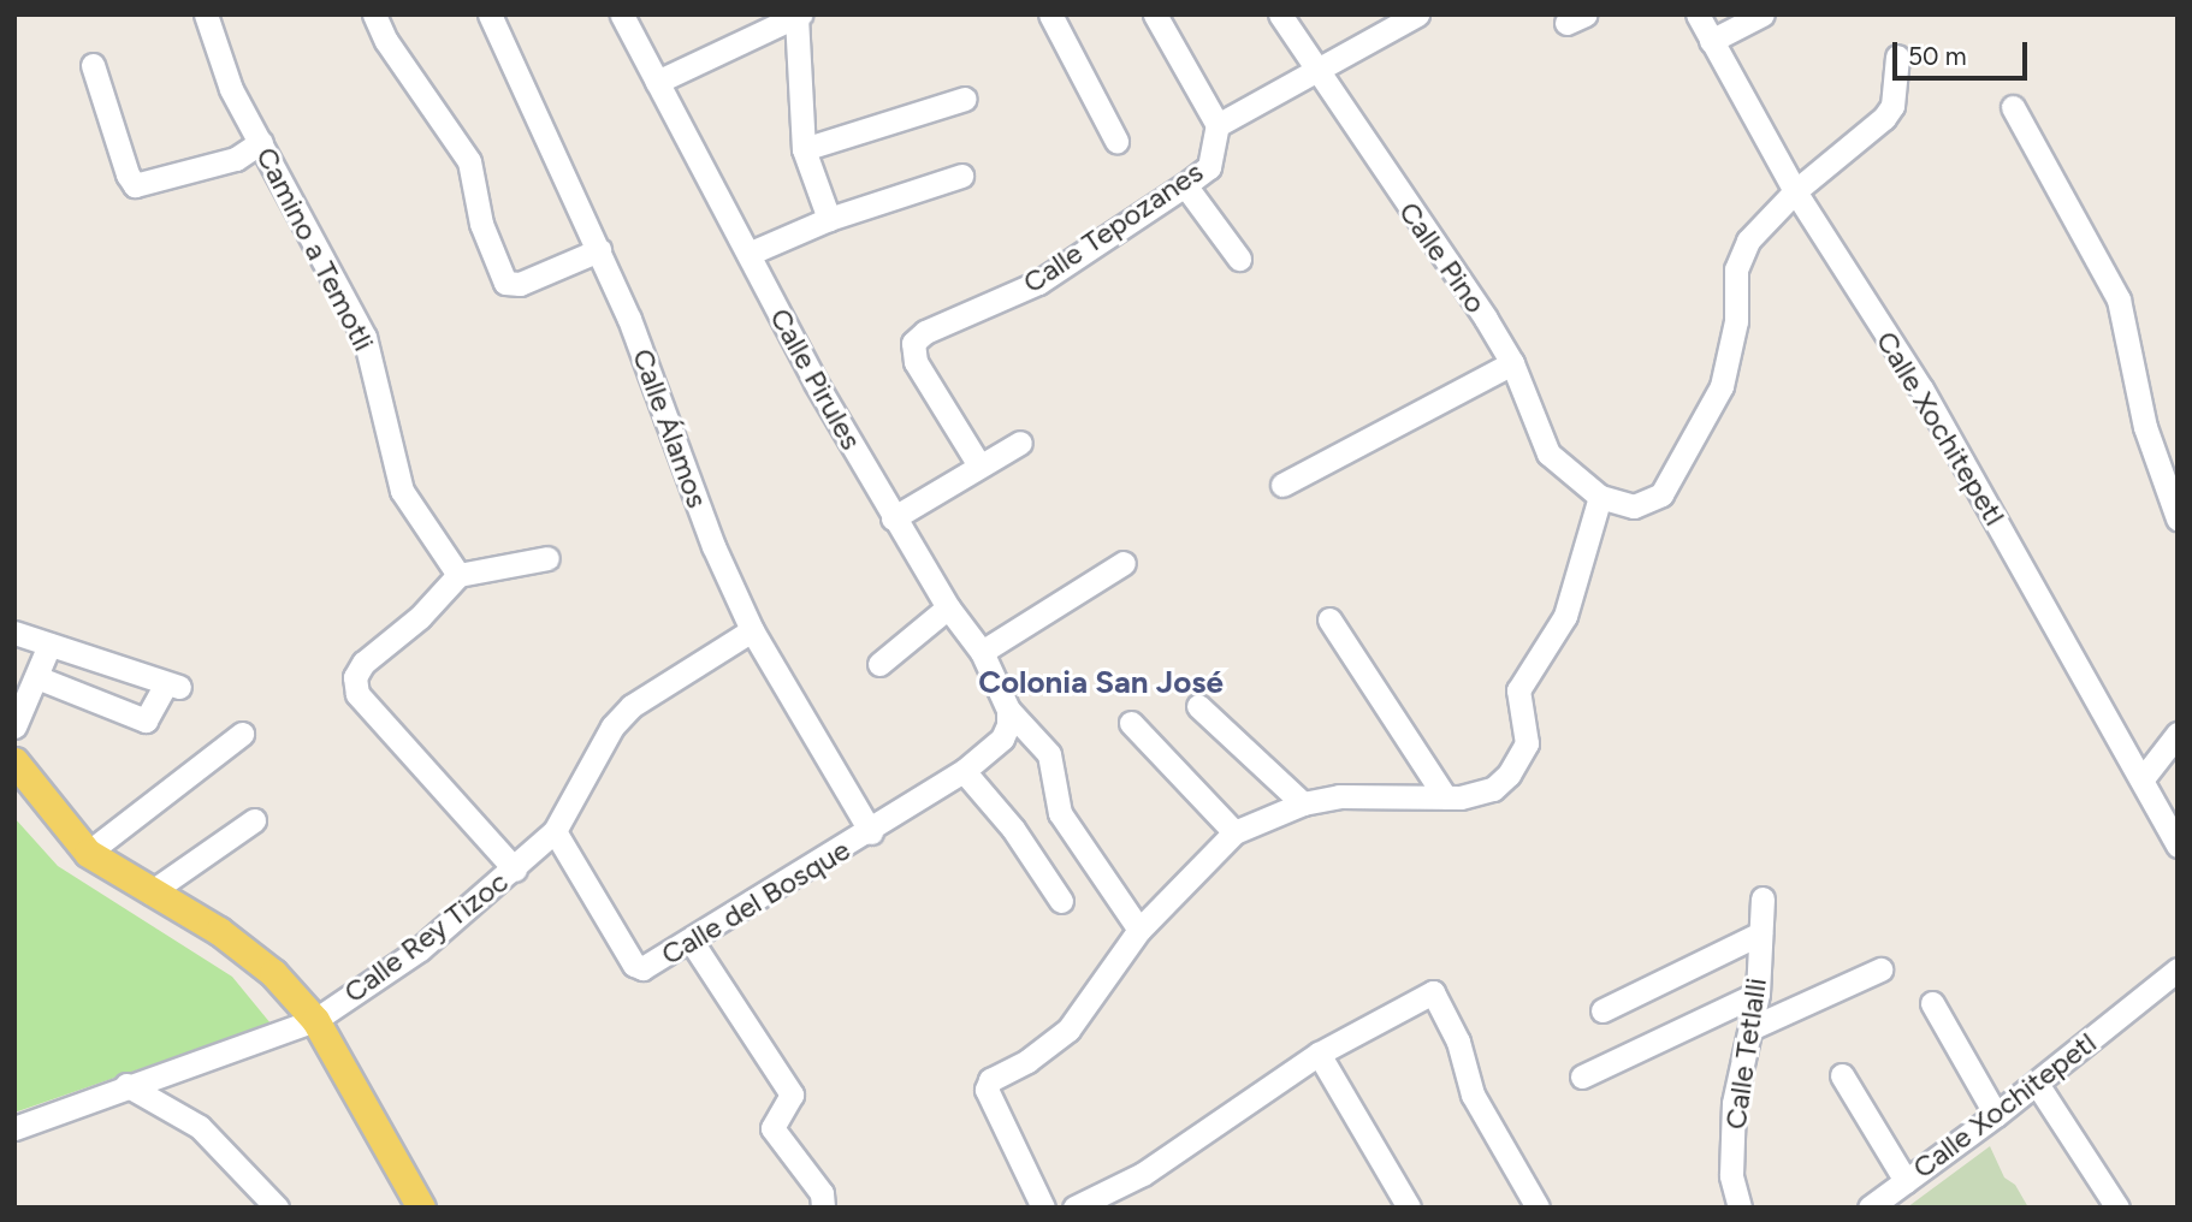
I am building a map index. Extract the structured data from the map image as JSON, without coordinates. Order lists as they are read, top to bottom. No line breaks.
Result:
{"streets":{"street":["Calle Tepozanes","Camino a Temotli","Calle Pino","Calle Pirules","Calle Álamos","Calle Xochitepetl","Calle del Bosque","Calle Rey Tizoc","Calle Tetlalli"]},"crossings":[["Calle Tepozanes","Calle Pino"],["Calle Pirules","Calle del Bosque"],["Calle Álamos","Calle del Bosque"],["Calle Álamos","Calle Rey Tizoc"],["Calle del Bosque","Calle Rey Tizoc"]],"districts":["Colonia San José"],"scale_bar":"50 m"}
